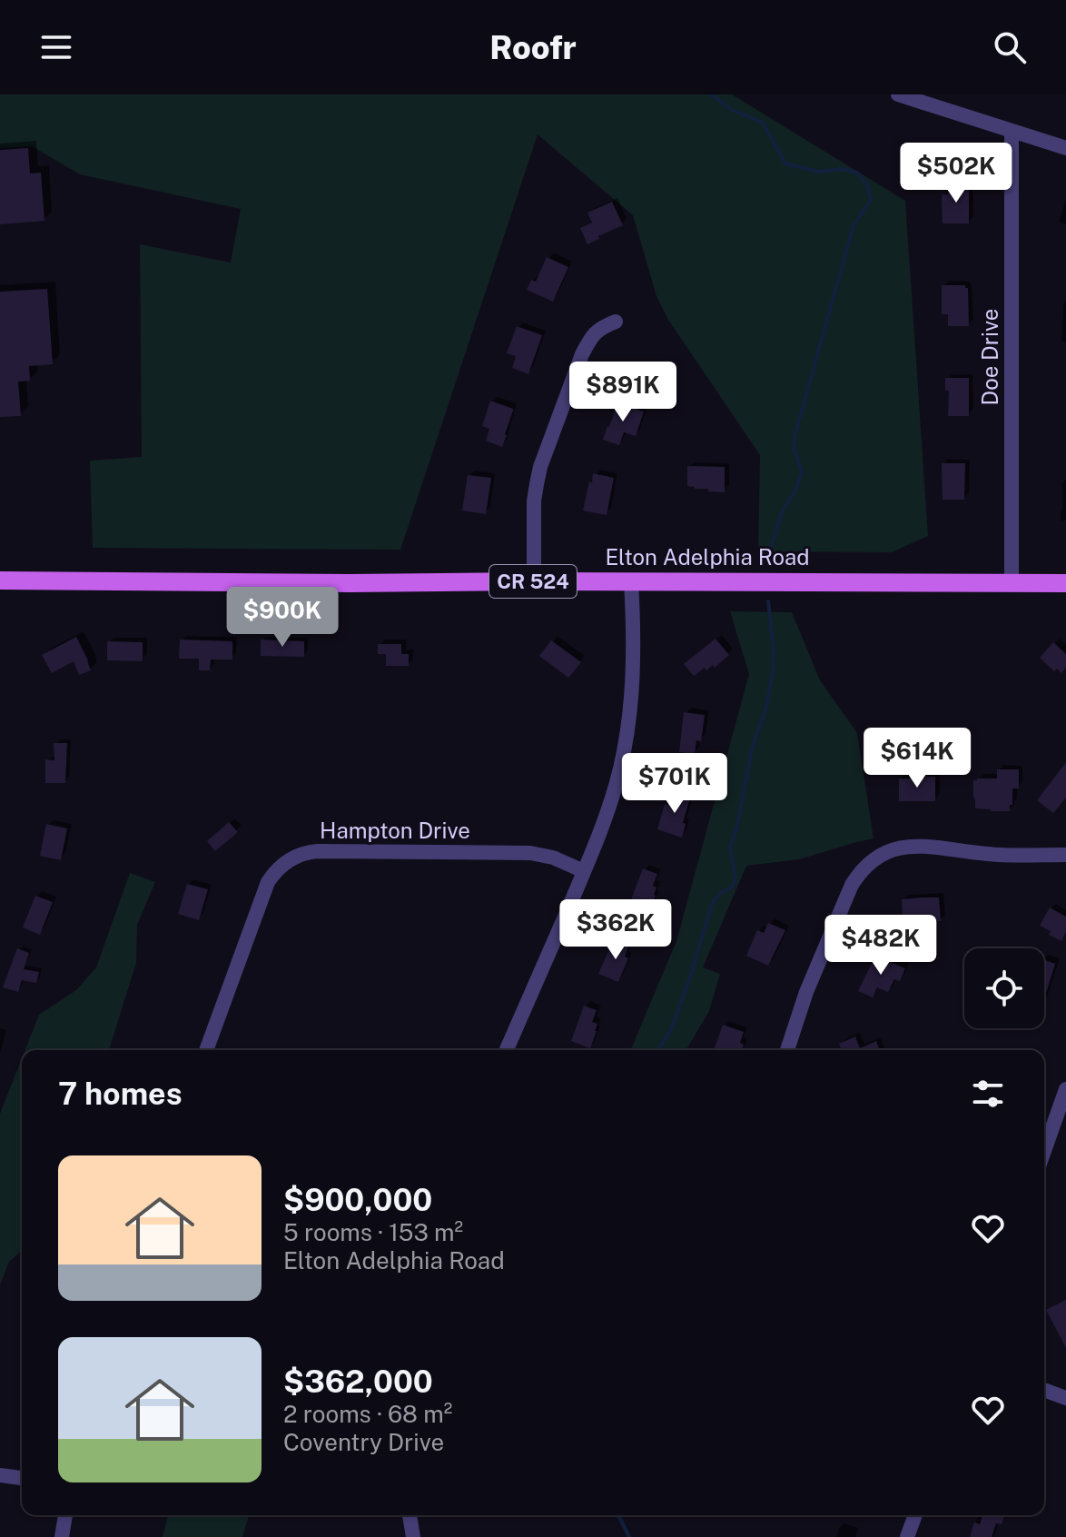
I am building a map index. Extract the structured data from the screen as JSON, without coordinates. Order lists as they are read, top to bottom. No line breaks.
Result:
{"streets":{"main road":["Elton Adelphia Road","CR 524"],"street":["Doe Drive","Hampton Drive"]},"crossings":[["Doe Drive","Elton Adelphia Road"]],"page":{"header":"Roofr","price":["$502K","$891K","$900K","$614K","$701K","$362K","$482K"],"heading":"7 homes","list":[{"name":"$900,000","note":"5 rooms · 153 m² · Elton Adelphia Road"},{"name":"$362,000","note":"2 rooms · 68 m² · Coventry Drive"}]}}
